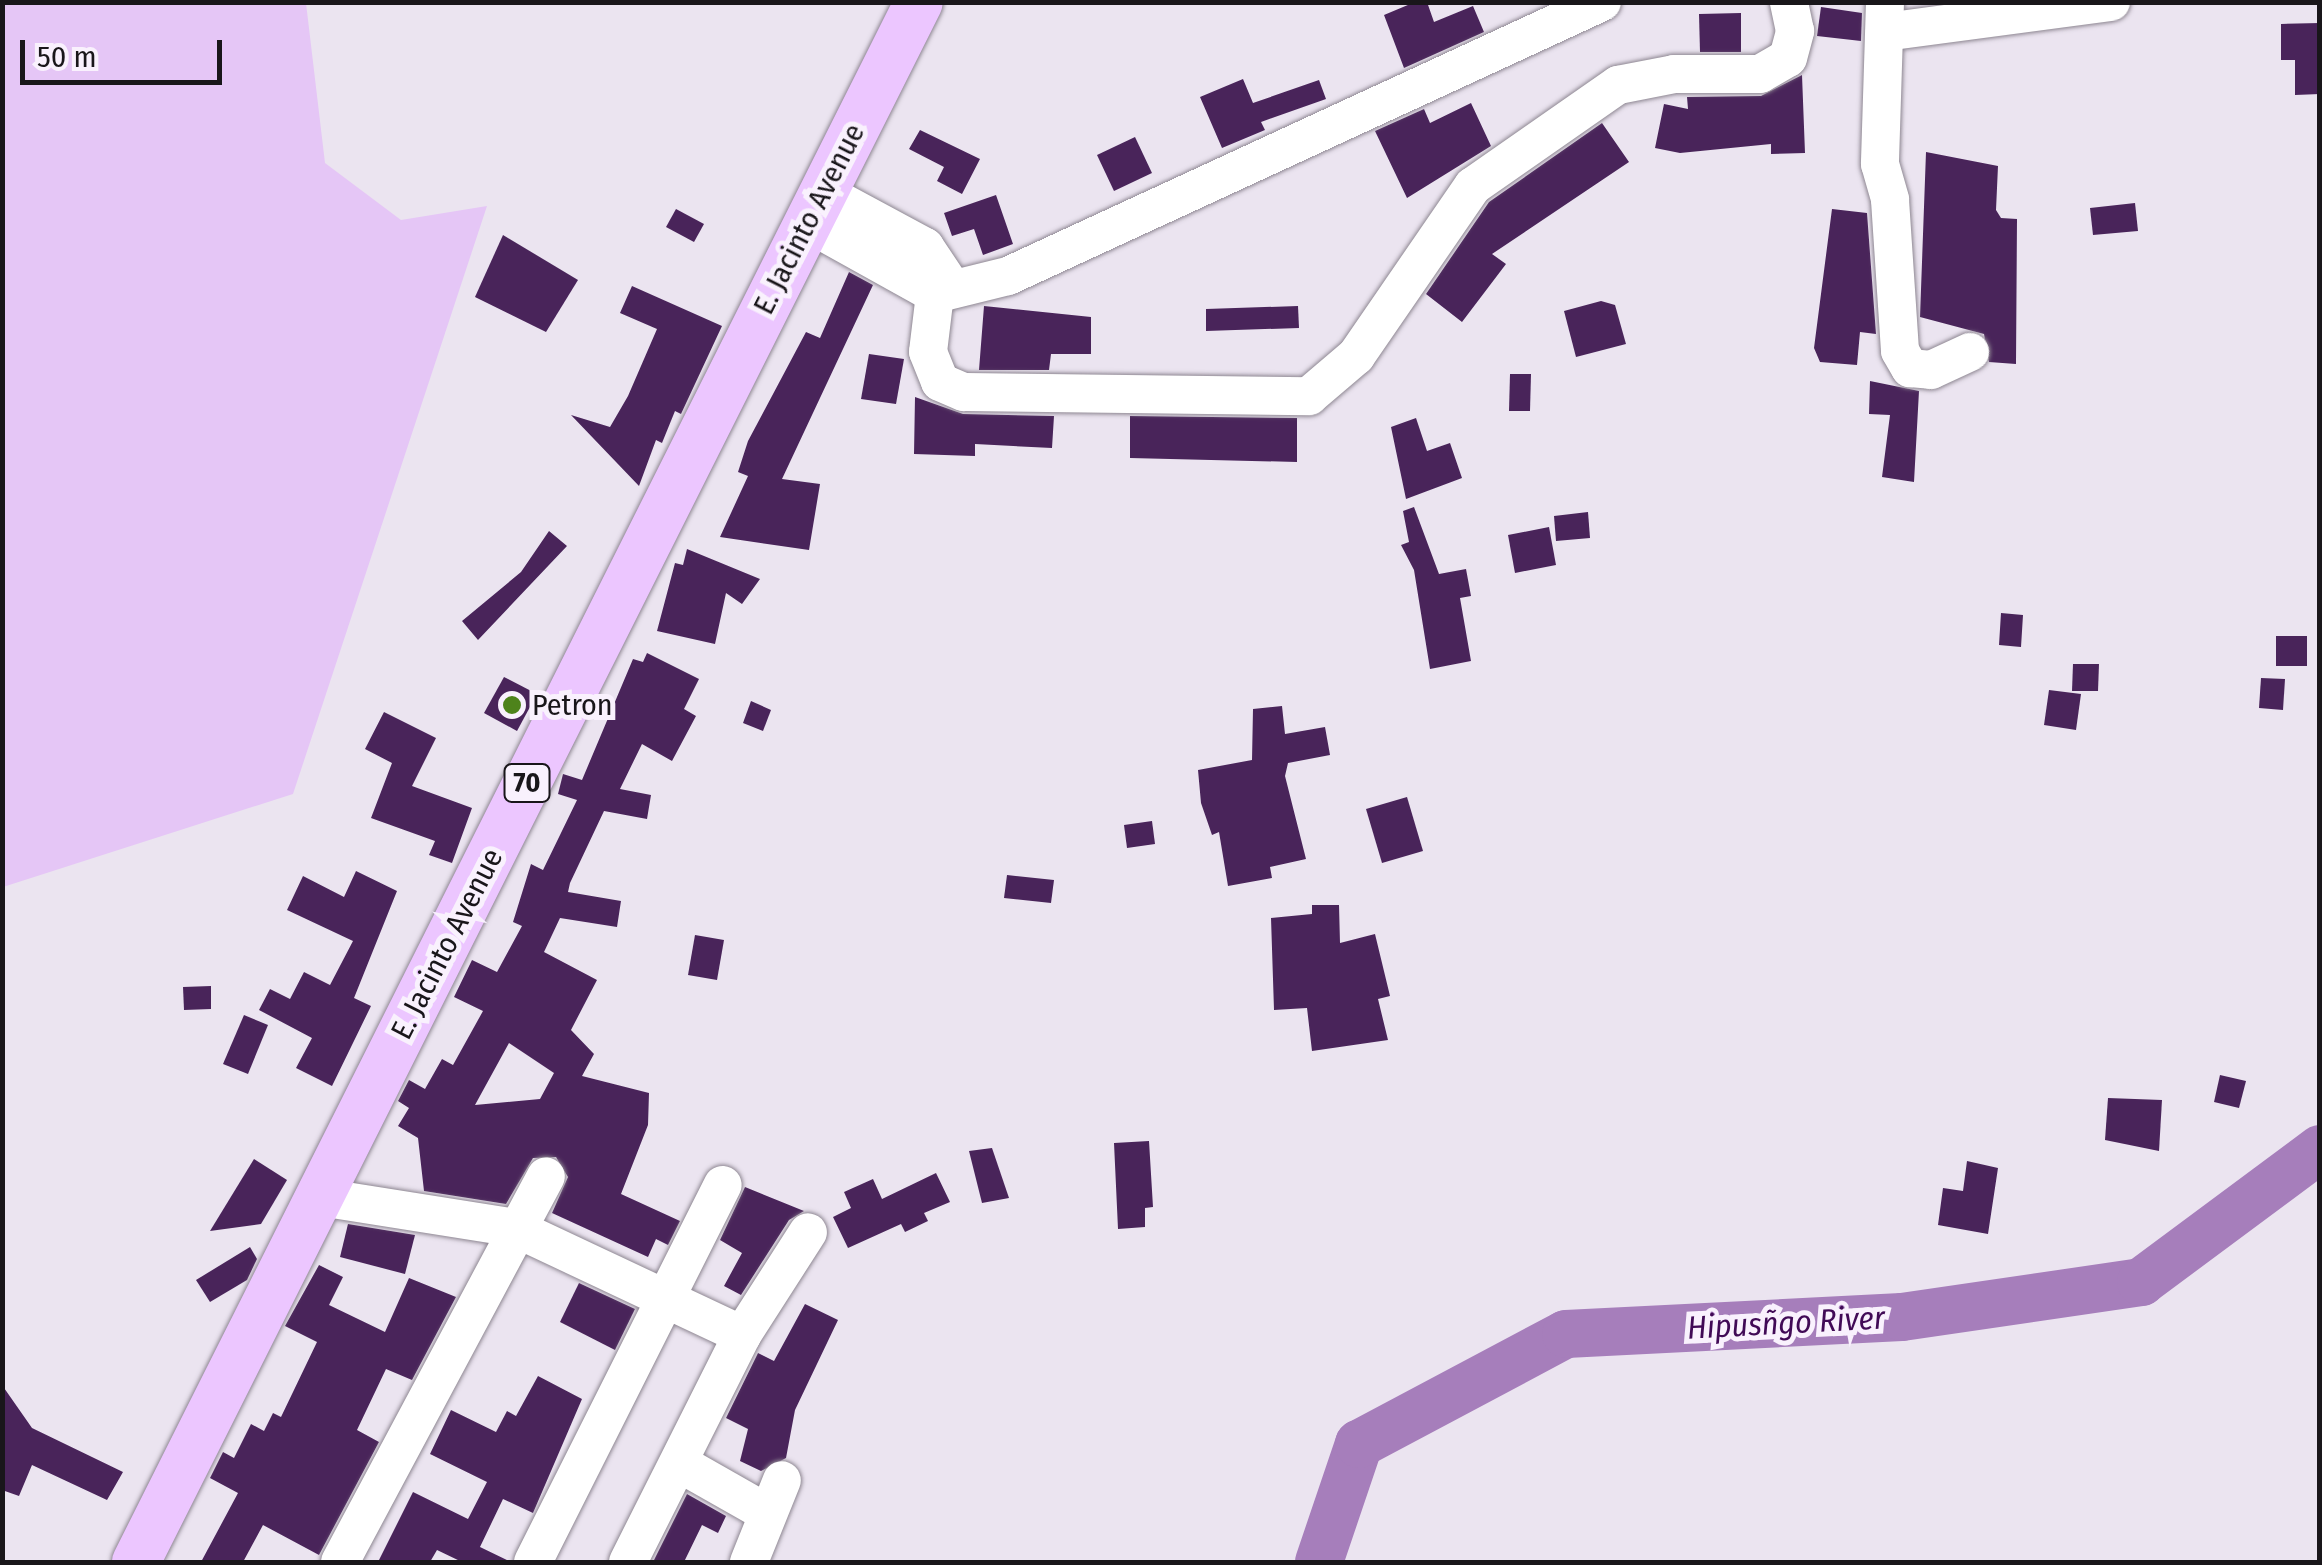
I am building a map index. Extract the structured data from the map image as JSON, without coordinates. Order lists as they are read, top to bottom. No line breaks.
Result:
{"streets":{"main road":["E. Jacinto Avenue","70"]},"water":["Hipusñgo River"],"places":["Petron"],"scale_bar":"50 m"}
